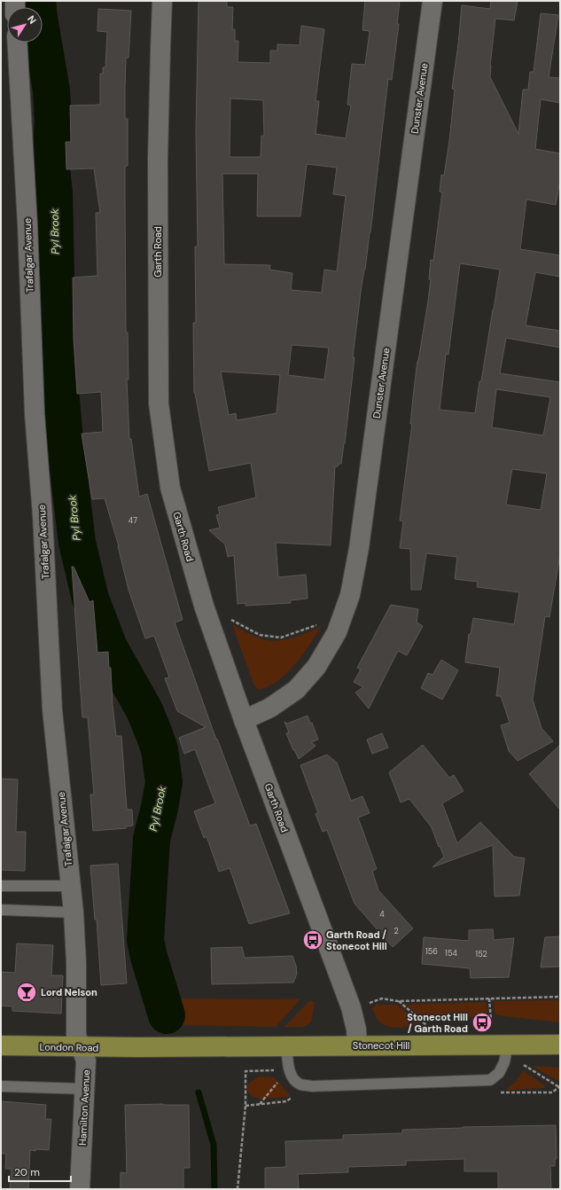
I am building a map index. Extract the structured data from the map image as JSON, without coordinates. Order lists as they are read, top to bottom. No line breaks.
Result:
{"streets":{"highway":["Stonecot Hill","London Road"],"street":["Dunster Avenue","Garth Road","Trafalgar Avenue","Hamilton Avenue"]},"crossings":[["Dunster Avenue","Garth Road"],["Garth Road","Stonecot Hill"],["Trafalgar Avenue","London Road"],["Trafalgar Avenue","Hamilton Avenue"],["Stonecot Hill","London Road"],["London Road","Hamilton Avenue"]],"water":["Pyl Brook"],"places":{"bus stop":["Garth Road / Stonecot Hill","Stonecot Hill / Garth Road"],"bar":["Lord Nelson"]},"house_numbers":["47","4","2","156","154","152"],"scale_bar":"20 m","north":"top right"}
